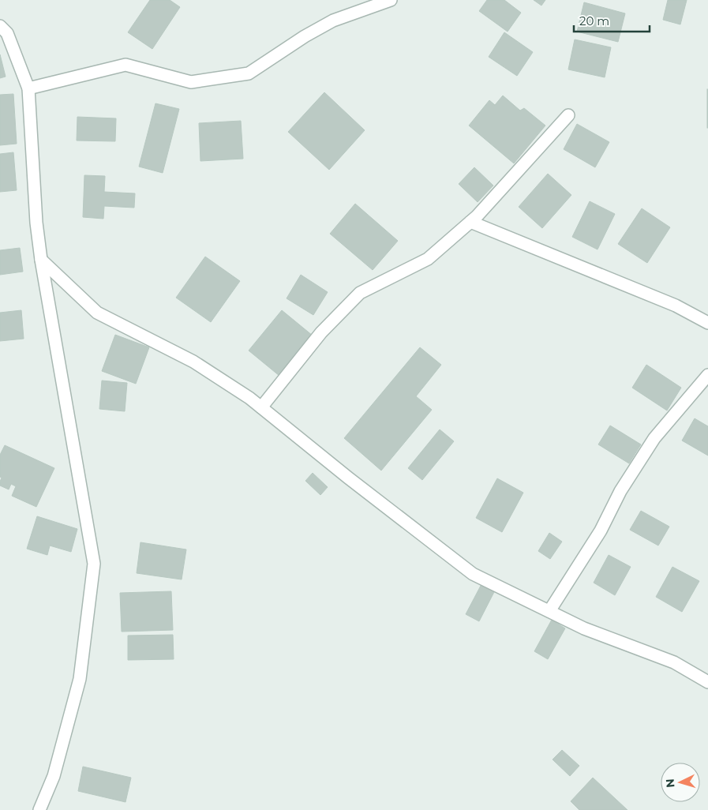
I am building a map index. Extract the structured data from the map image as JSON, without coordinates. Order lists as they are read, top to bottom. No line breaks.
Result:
{"scale_bar":"20 m","north":"left"}
